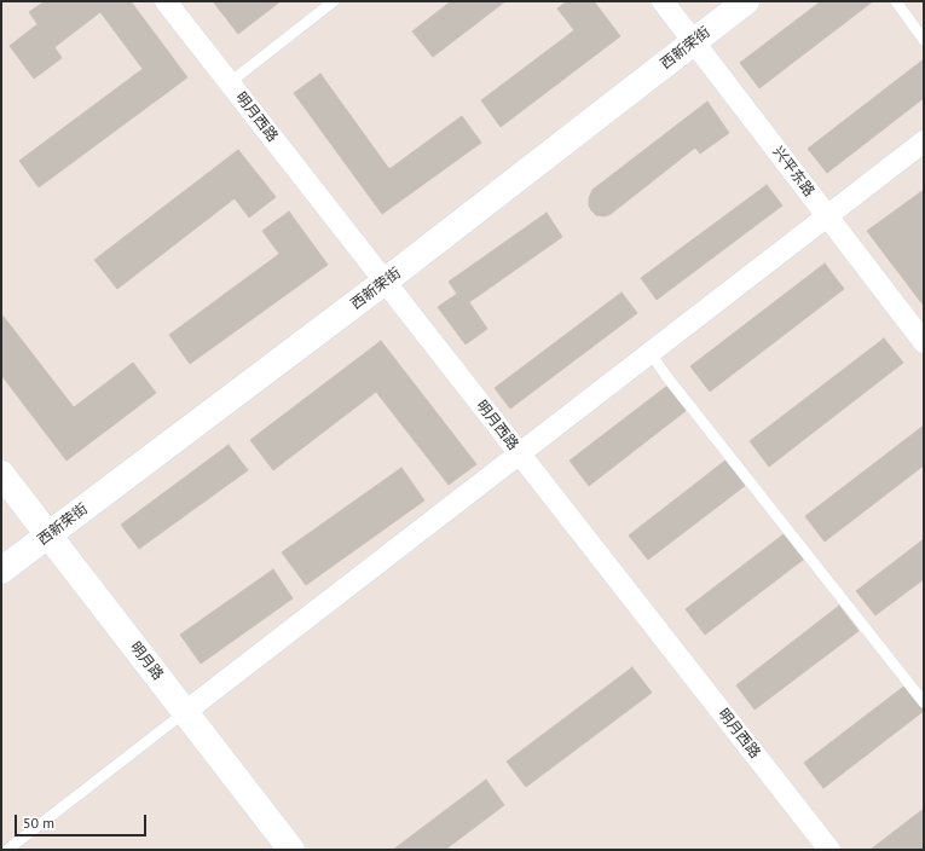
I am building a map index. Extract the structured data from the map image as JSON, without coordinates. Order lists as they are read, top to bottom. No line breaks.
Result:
{"streets":{"street":["西新荣街","明月西路","兴平东路","明月路"]},"crossings":[["西新荣街","明月西路"],["西新荣街","兴平东路"],["西新荣街","明月路"]],"scale_bar":"50 m"}
